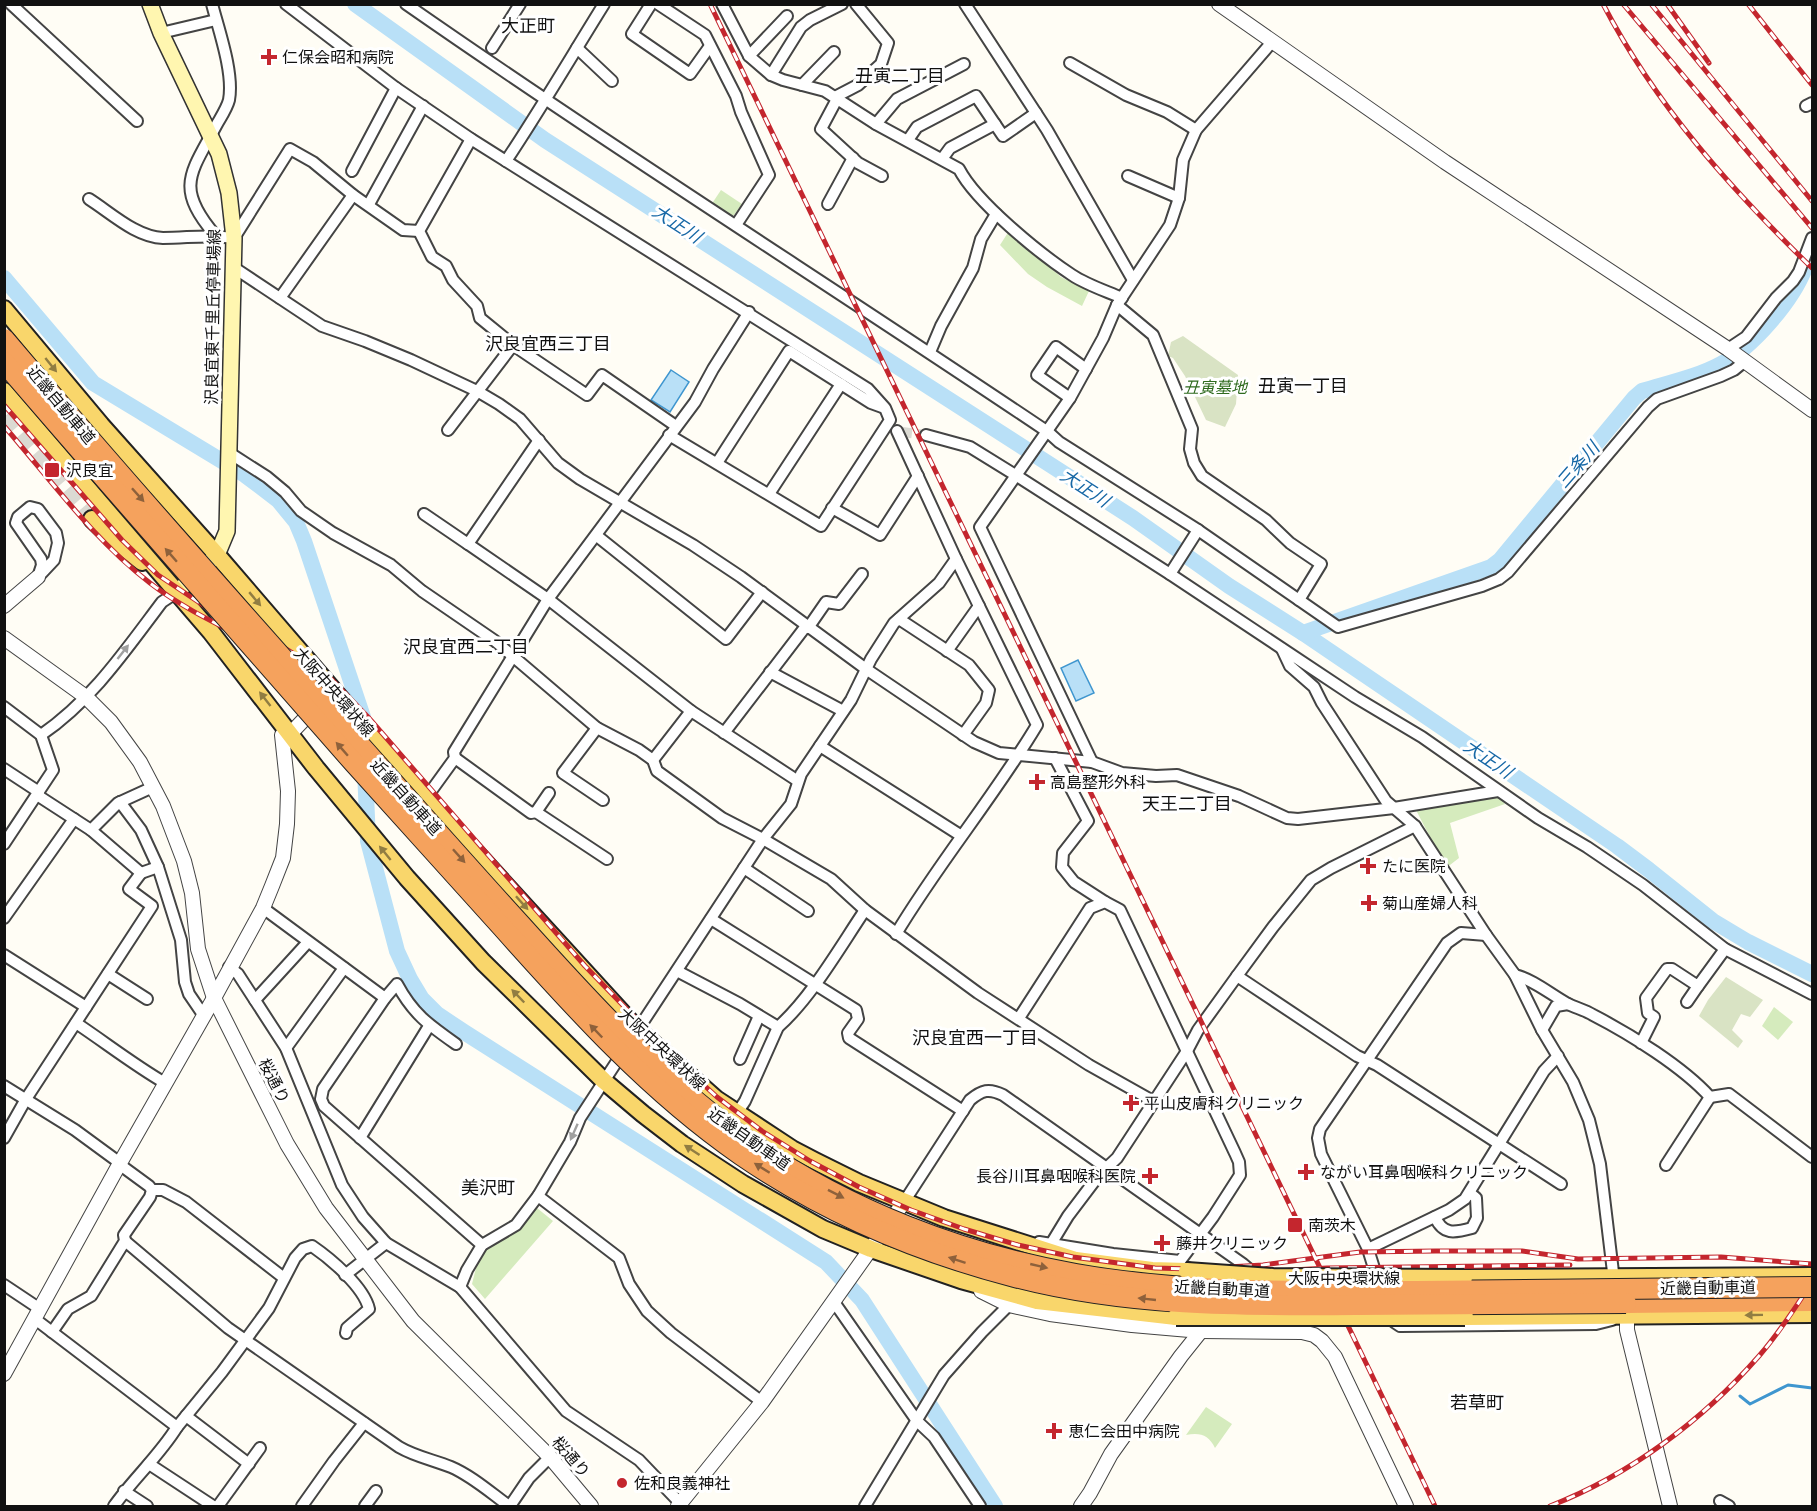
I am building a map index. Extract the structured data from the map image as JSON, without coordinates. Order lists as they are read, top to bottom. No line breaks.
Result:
{"streets":{"highway":["近畿自動車道"],"main road":["沢良宜東千里丘停車場線","大阪中央環状線"],"street":["桜通り"]},"crossings":[["沢良宜東千里丘停車場線","大阪中央環状線"]],"districts":["大正町","丑寅二丁目","沢良宜西三丁目","丑寅一丁目","沢良宜西二丁目","天王二丁目","沢良宜西一丁目","美沢町","若草町"],"water":["大正川","三条川"],"parks":["丑寅墓地"],"places":{"health":["仁保会昭和病院","高島整形外科","たに医院","菊山産婦人科","平山皮膚科クリニック","ながい耳鼻咽喉科クリニック","長谷川耳鼻咽喉科医院","藤井クリニック","恵仁会田中病院"],"transit":["沢良宜","南茨木"],"other":["佐和良義神社"]}}
